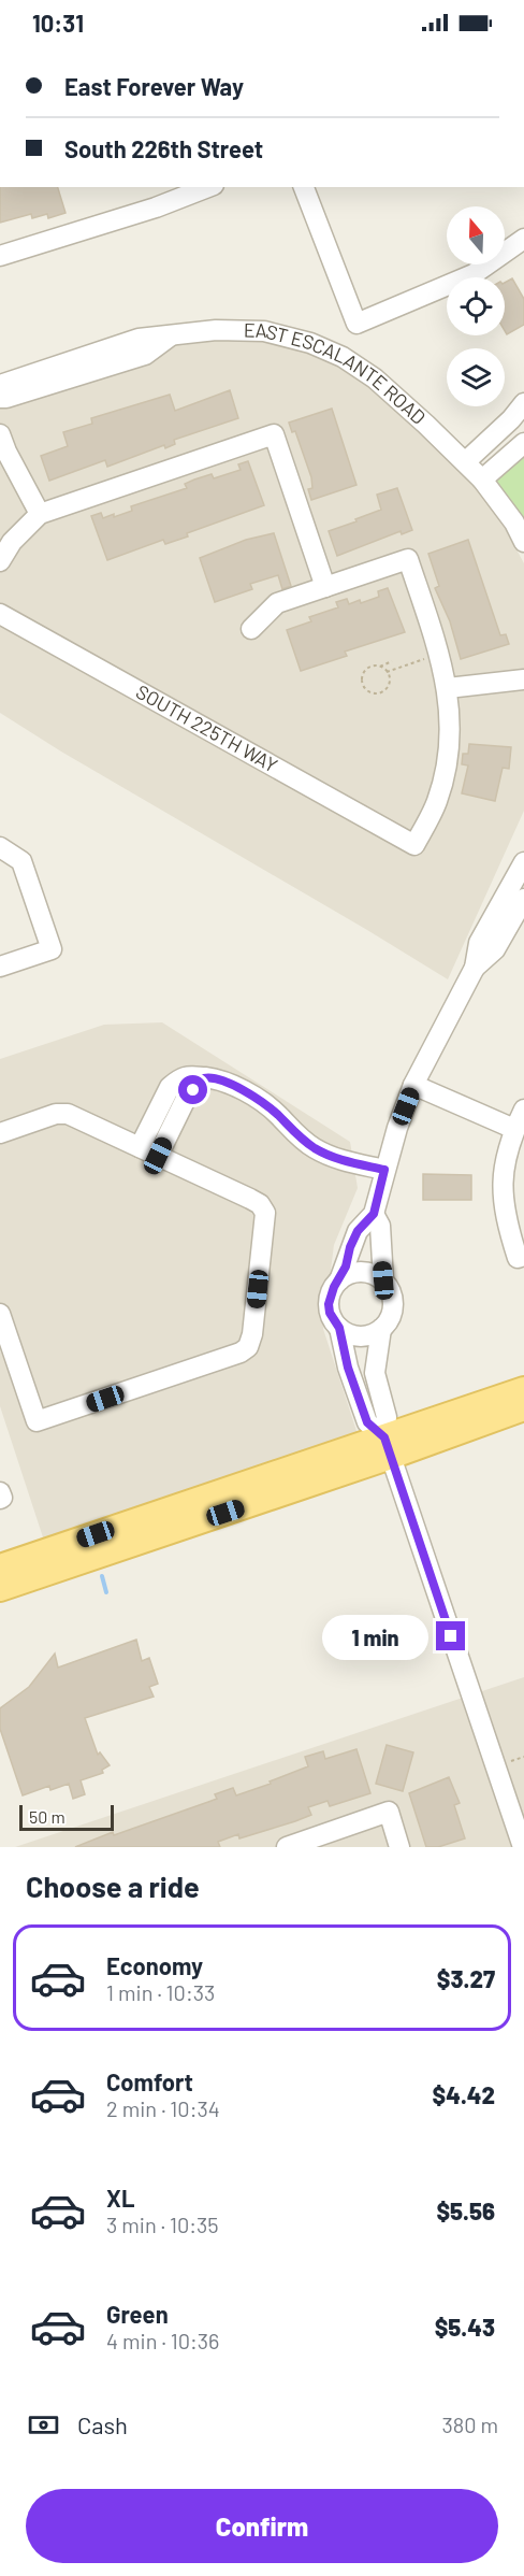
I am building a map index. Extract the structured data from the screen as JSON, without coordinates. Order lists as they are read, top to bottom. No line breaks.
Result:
{"streets":{"street":["EAST ESCALANTE ROAD","SOUTH 225TH WAY"]},"scale_bar":"50 m","north":"top","page":{"status":"10:31","banner":["East Forever Way","South 226th Street"],"bubble":"1 min","scale":"50 m","heading":"Choose a ride","list":[{"name":"Economy","note":"1 min · 10:33","value":"$3.27"},{"name":"Comfort","note":"2 min · 10:34","value":"$4.42"},{"name":"XL","note":"3 min · 10:35","value":"$5.56"},{"name":"Green","note":"4 min · 10:36","value":"$5.43"}],"pay":["Cash","380 m"],"buttons":"Confirm"}}
